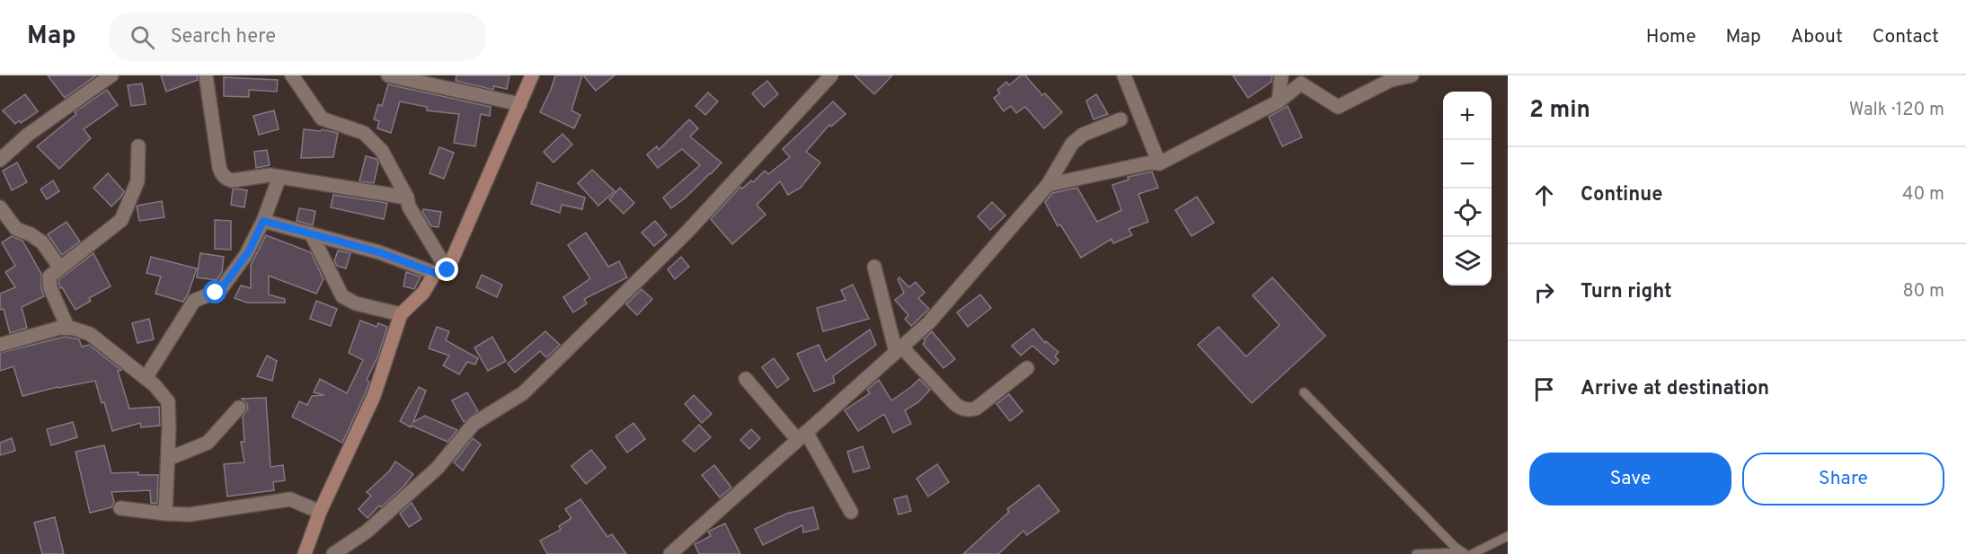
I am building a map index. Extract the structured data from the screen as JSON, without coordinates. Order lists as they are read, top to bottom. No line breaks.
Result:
{"page":{"header":"Map","search":"Search here","nav":["Home","Map","About","Contact"],"heading":["2 min","Walk · 120 m"],"map_buttons":["+","−"],"list":[["Continue","40 m"],["Turn right","80 m"],"Arrive at destination"],"buttons":["Save","Share"]}}
